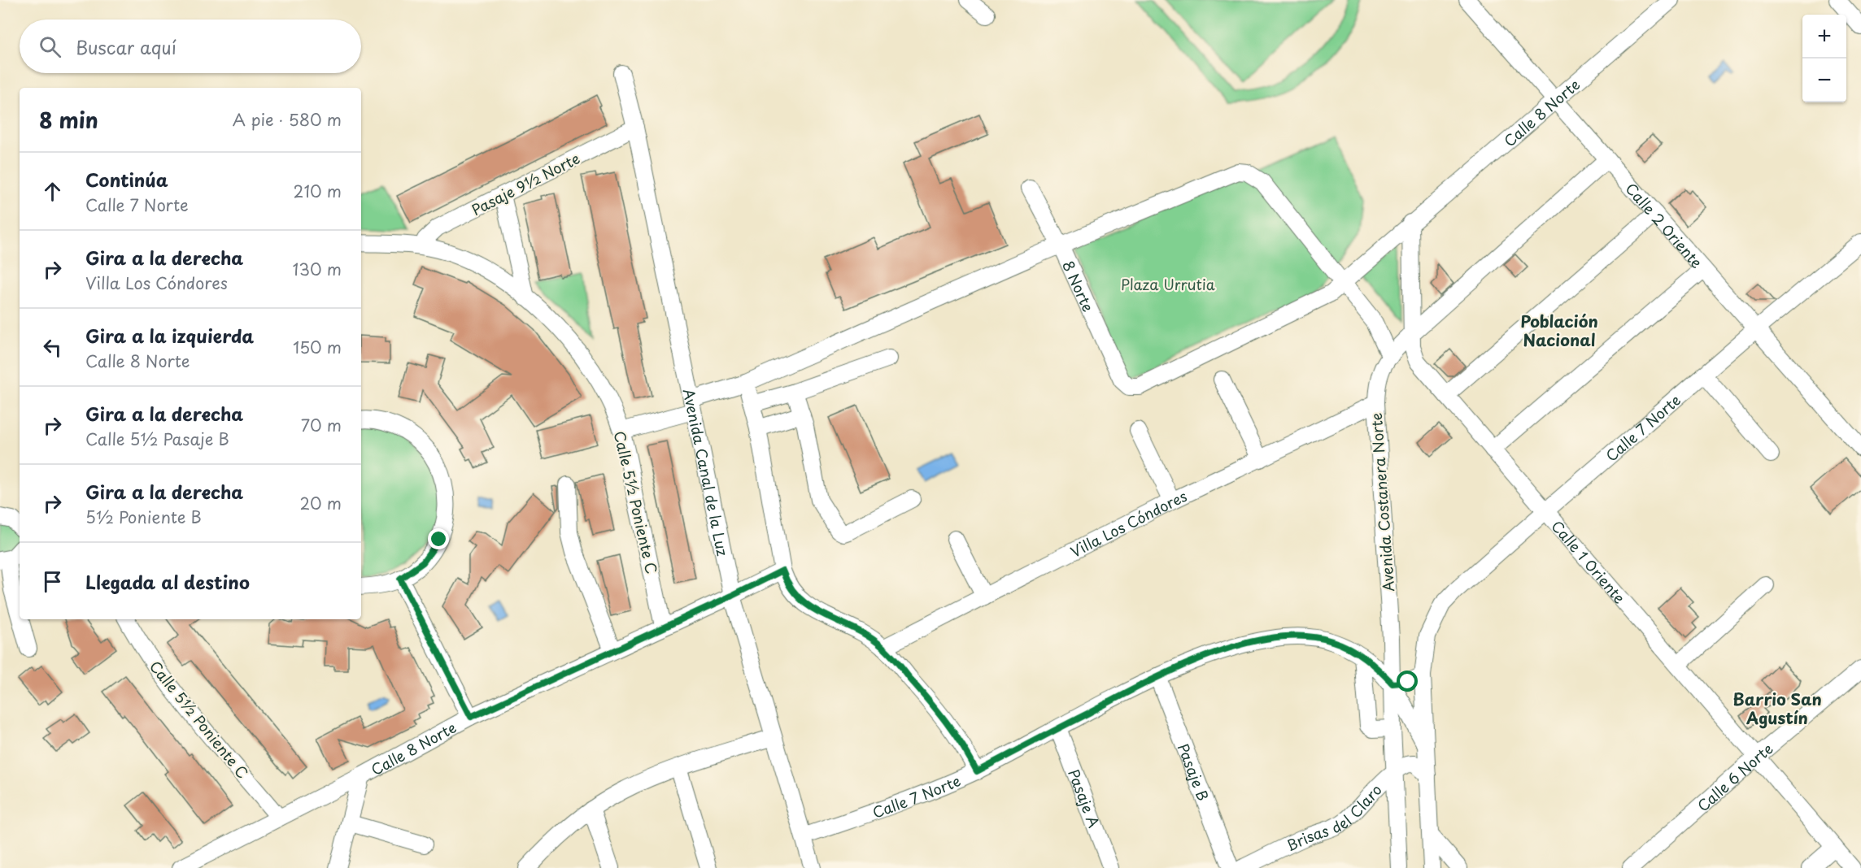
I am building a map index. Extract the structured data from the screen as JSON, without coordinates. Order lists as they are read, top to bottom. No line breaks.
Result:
{"streets":{"street":["Calle 8 Norte","Pasaje 9½ Norte","Calle 2 Oriente","8 Norte","Calle 7 Norte","Avenida Canal de la Luz","Calle 5½ Poniente C","Avenida Costanera Norte","Villa Los Cóndores","Calle 1 Oriente","Pasaje B","Calle 6 Norte","Pasaje A","Brisas del Claro"]},"crossings":[["Calle 8 Norte","Calle 2 Oriente"],["Calle 8 Norte","8 Norte"],["Calle 8 Norte","Avenida Canal de la Luz"],["Calle 8 Norte","Calle 5½ Poniente C"],["Calle 8 Norte","Calle 1 Oriente"],["Pasaje 9½ Norte","Avenida Canal de la Luz"],["Pasaje 9½ Norte","Calle 5½ Poniente C"],["Calle 2 Oriente","Calle 7 Norte"],["Calle 2 Oriente","Avenida Costanera Norte"],["8 Norte","Avenida Canal de la Luz"],["8 Norte","Calle 5½ Poniente C"],["8 Norte","Calle 1 Oriente"],["Calle 7 Norte","Avenida Canal de la Luz"],["Calle 7 Norte","Avenida Costanera Norte"],["Calle 7 Norte","Calle 1 Oriente"],["Calle 7 Norte","Pasaje B"],["Calle 7 Norte","Pasaje A"],["Avenida Costanera Norte","Villa Los Cóndores"],["Avenida Costanera Norte","Calle 1 Oriente"],["Avenida Costanera Norte","Brisas del Claro"],["Calle 1 Oriente","Calle 6 Norte"]],"districts":["Población Nacional","Barrio San Agustín"],"parks":["Plaza Urrutia"],"page":{"map_buttons":["+","−"],"search":"Buscar aquí","heading":["8 min","A pie · 580 m"],"list":[["Continúa","Calle 7 Norte","210 m"],["Gira a la derecha","Villa Los Cóndores","130 m"],["Gira a la izquierda","Calle 8 Norte","150 m"],["Gira a la derecha","Calle 5½ Pasaje B","70 m"],["Gira a la derecha","5½ Poniente B","20 m"],"Llegada al destino"]}}
